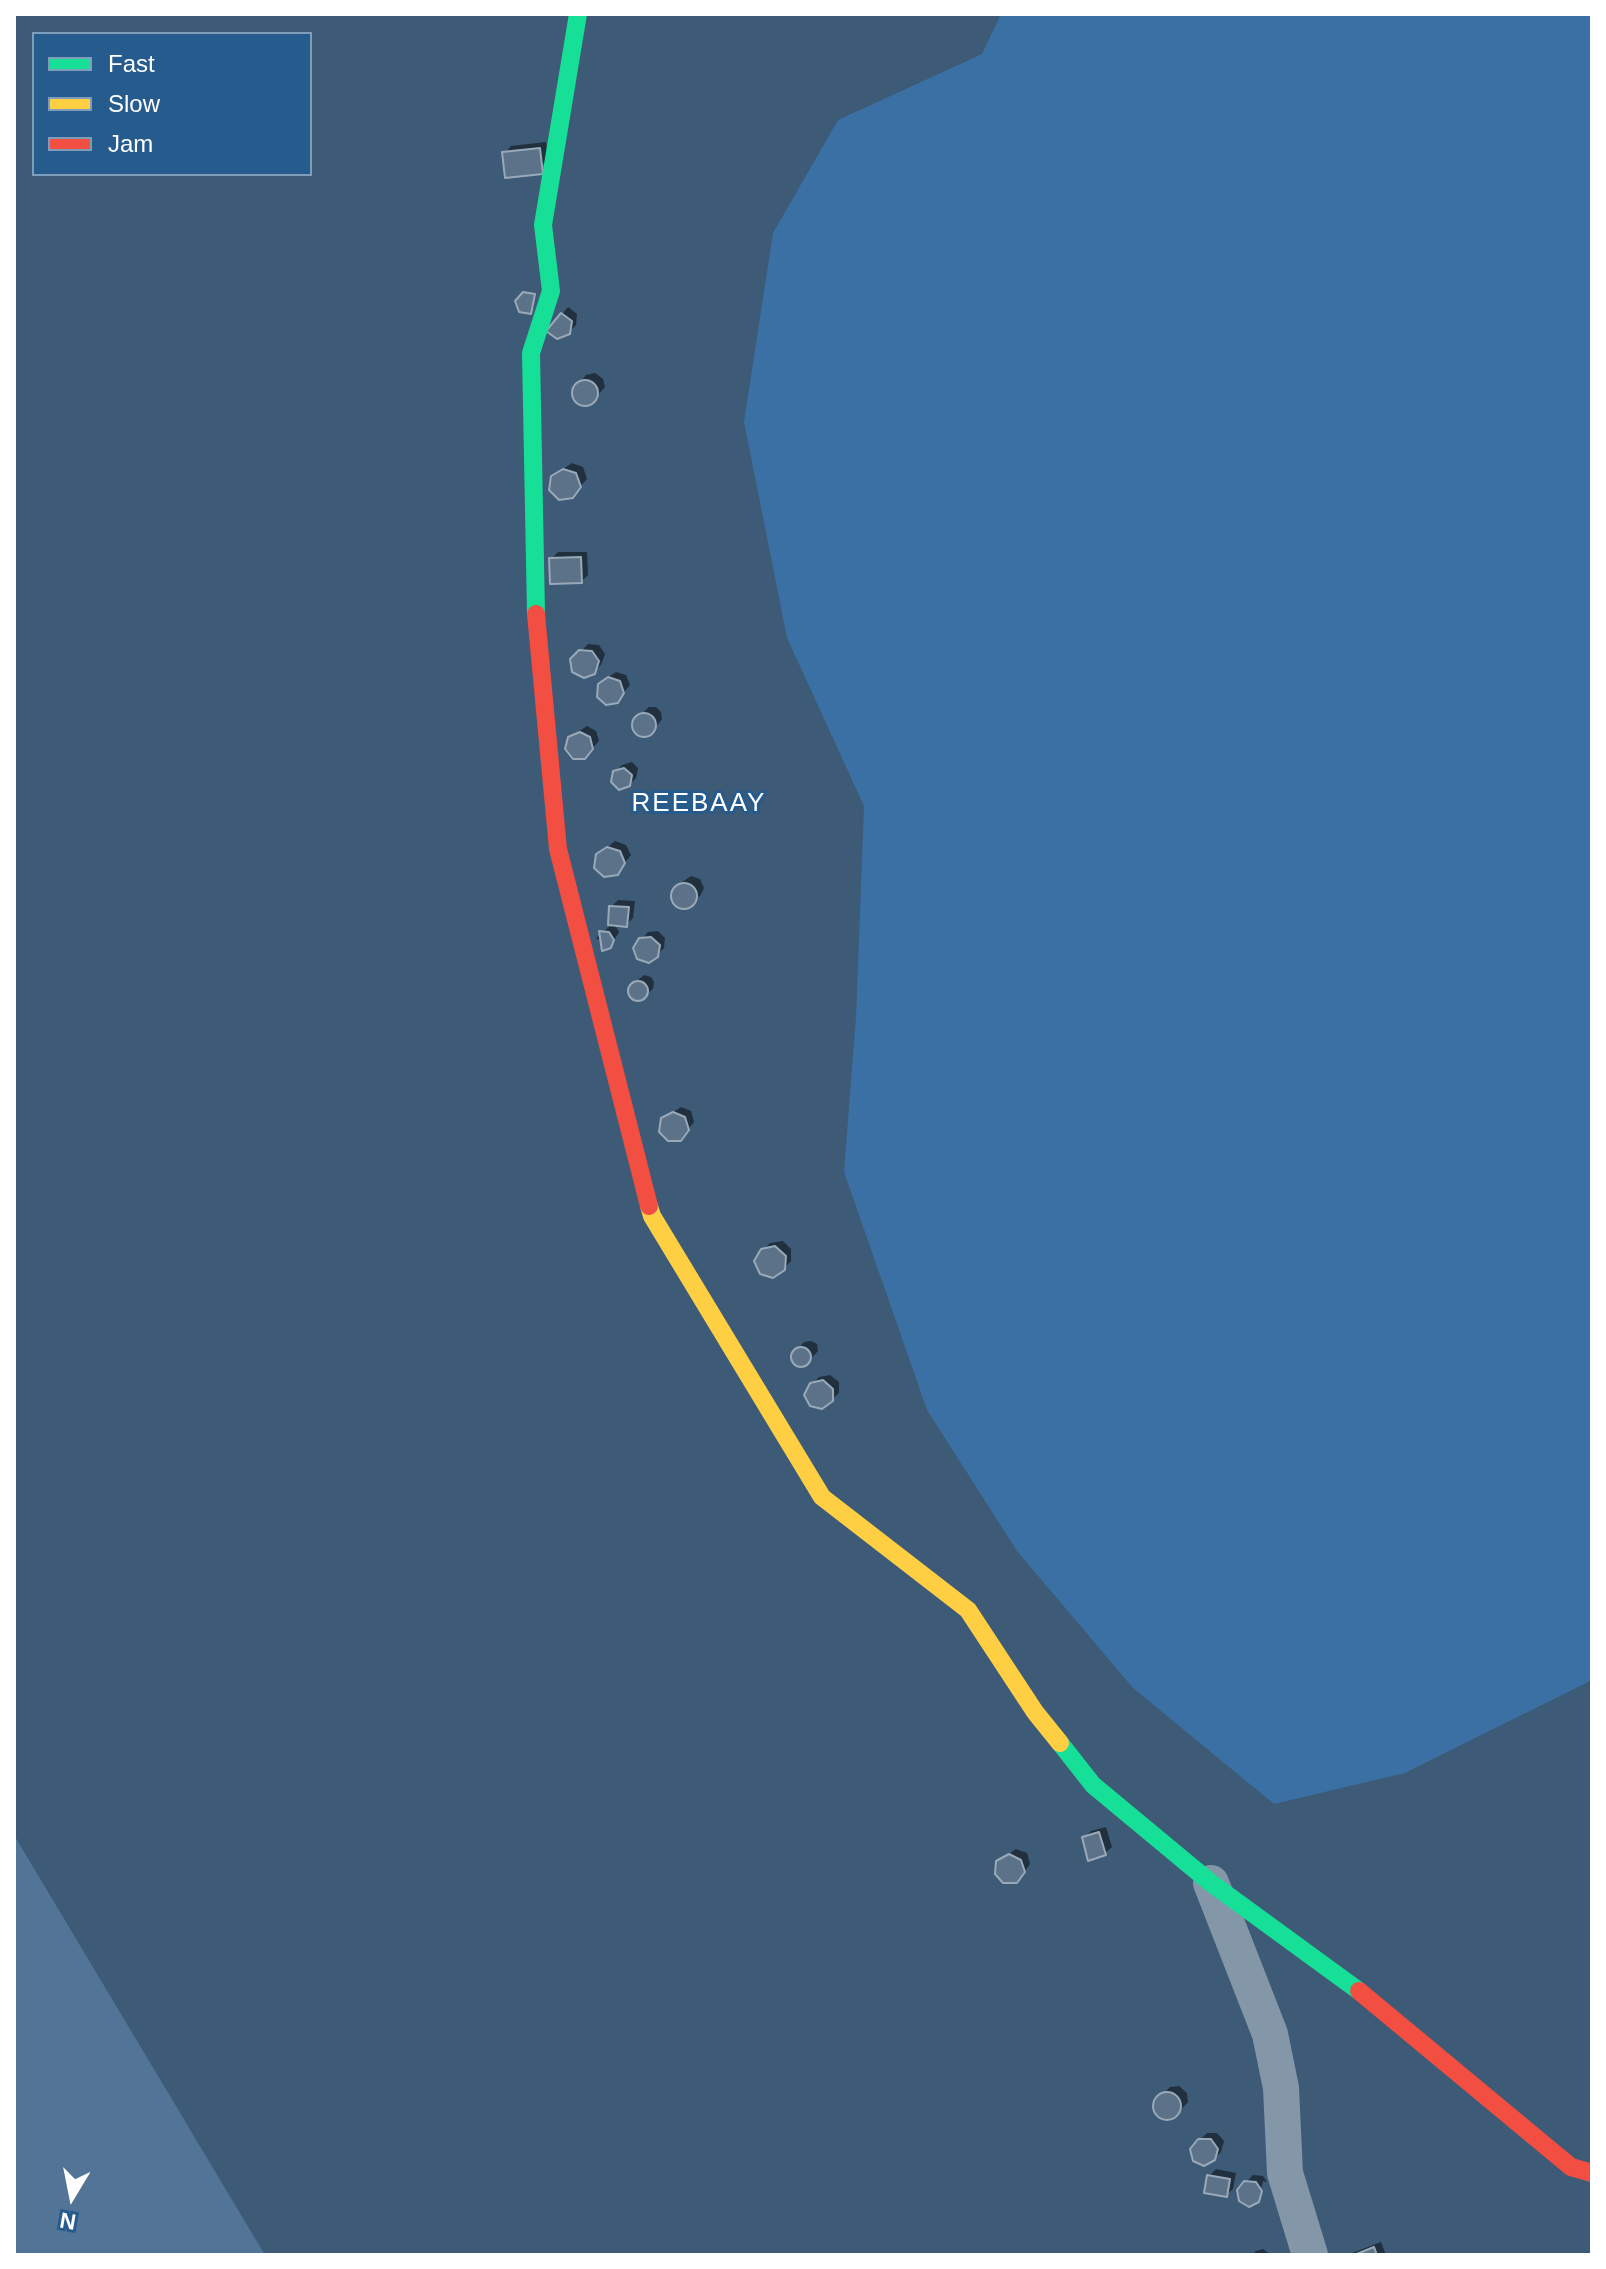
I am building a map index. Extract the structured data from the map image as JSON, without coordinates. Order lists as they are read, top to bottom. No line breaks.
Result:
{"districts":["REEBAAY"],"legend":["Fast","Slow","Jam"],"north":"bottom"}
